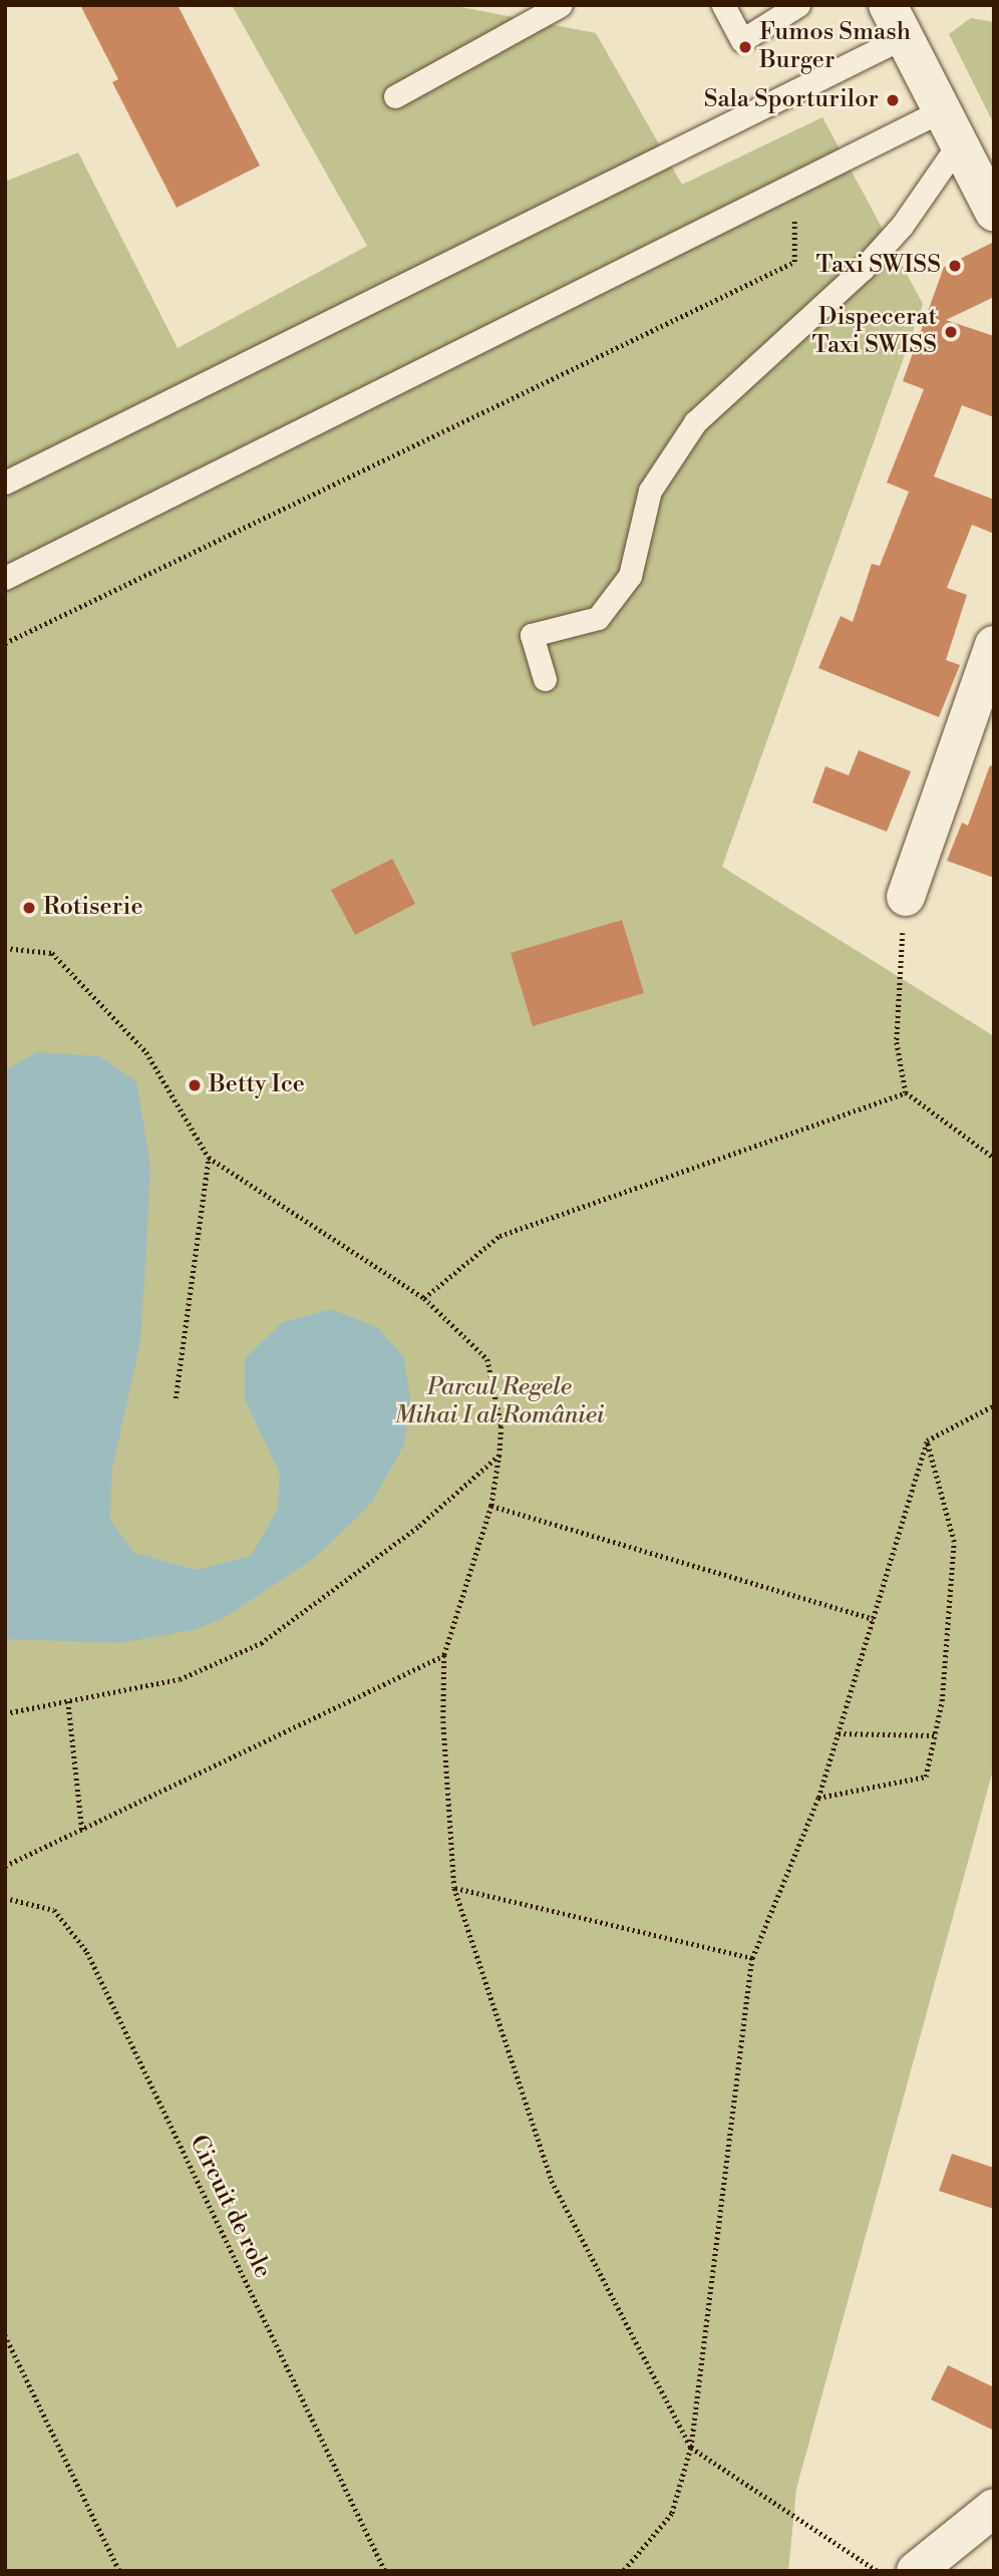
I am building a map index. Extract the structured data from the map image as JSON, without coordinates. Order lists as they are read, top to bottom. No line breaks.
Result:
{"streets":{"path":["Circuit de role"]},"parks":["Parcul Regele Mihai I al României"],"places":["Fumos Smash Burger","Sala Sporturilor","Taxi SWISS","Dispecerat Taxi SWISS","Rotiserie","Betty Ice"]}
